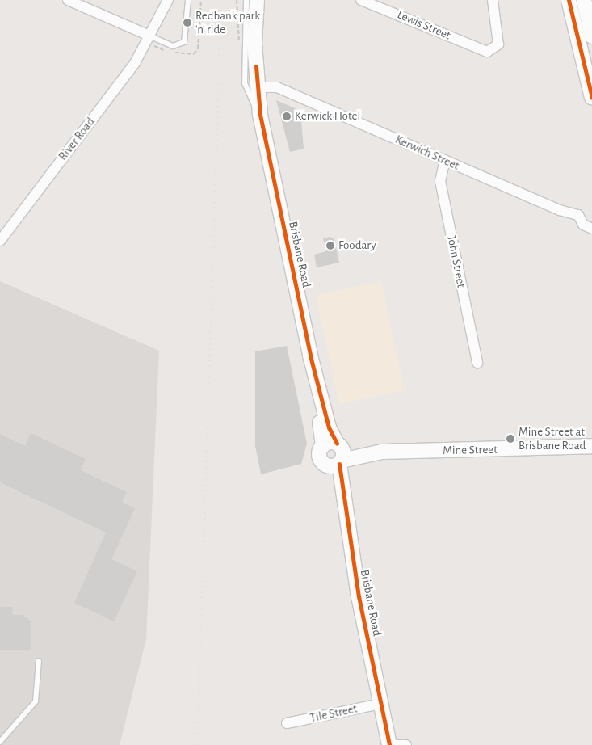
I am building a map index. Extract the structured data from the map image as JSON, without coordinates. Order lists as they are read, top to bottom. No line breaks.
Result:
{"streets":{"main road":["Brisbane Road","Mine Street"],"street":["Lewis Street","River Road","Kerwich Street","John Street","Tile Street"]},"crossings":[["Kerwich Street","Brisbane Road"],["Kerwich Street","John Street"],["Brisbane Road","Mine Street"],["Brisbane Road","Tile Street"]],"places":["Redbank park 'n' ride","Kerwick Hotel","Foodary","Mine Street at Brisbane Road"]}
